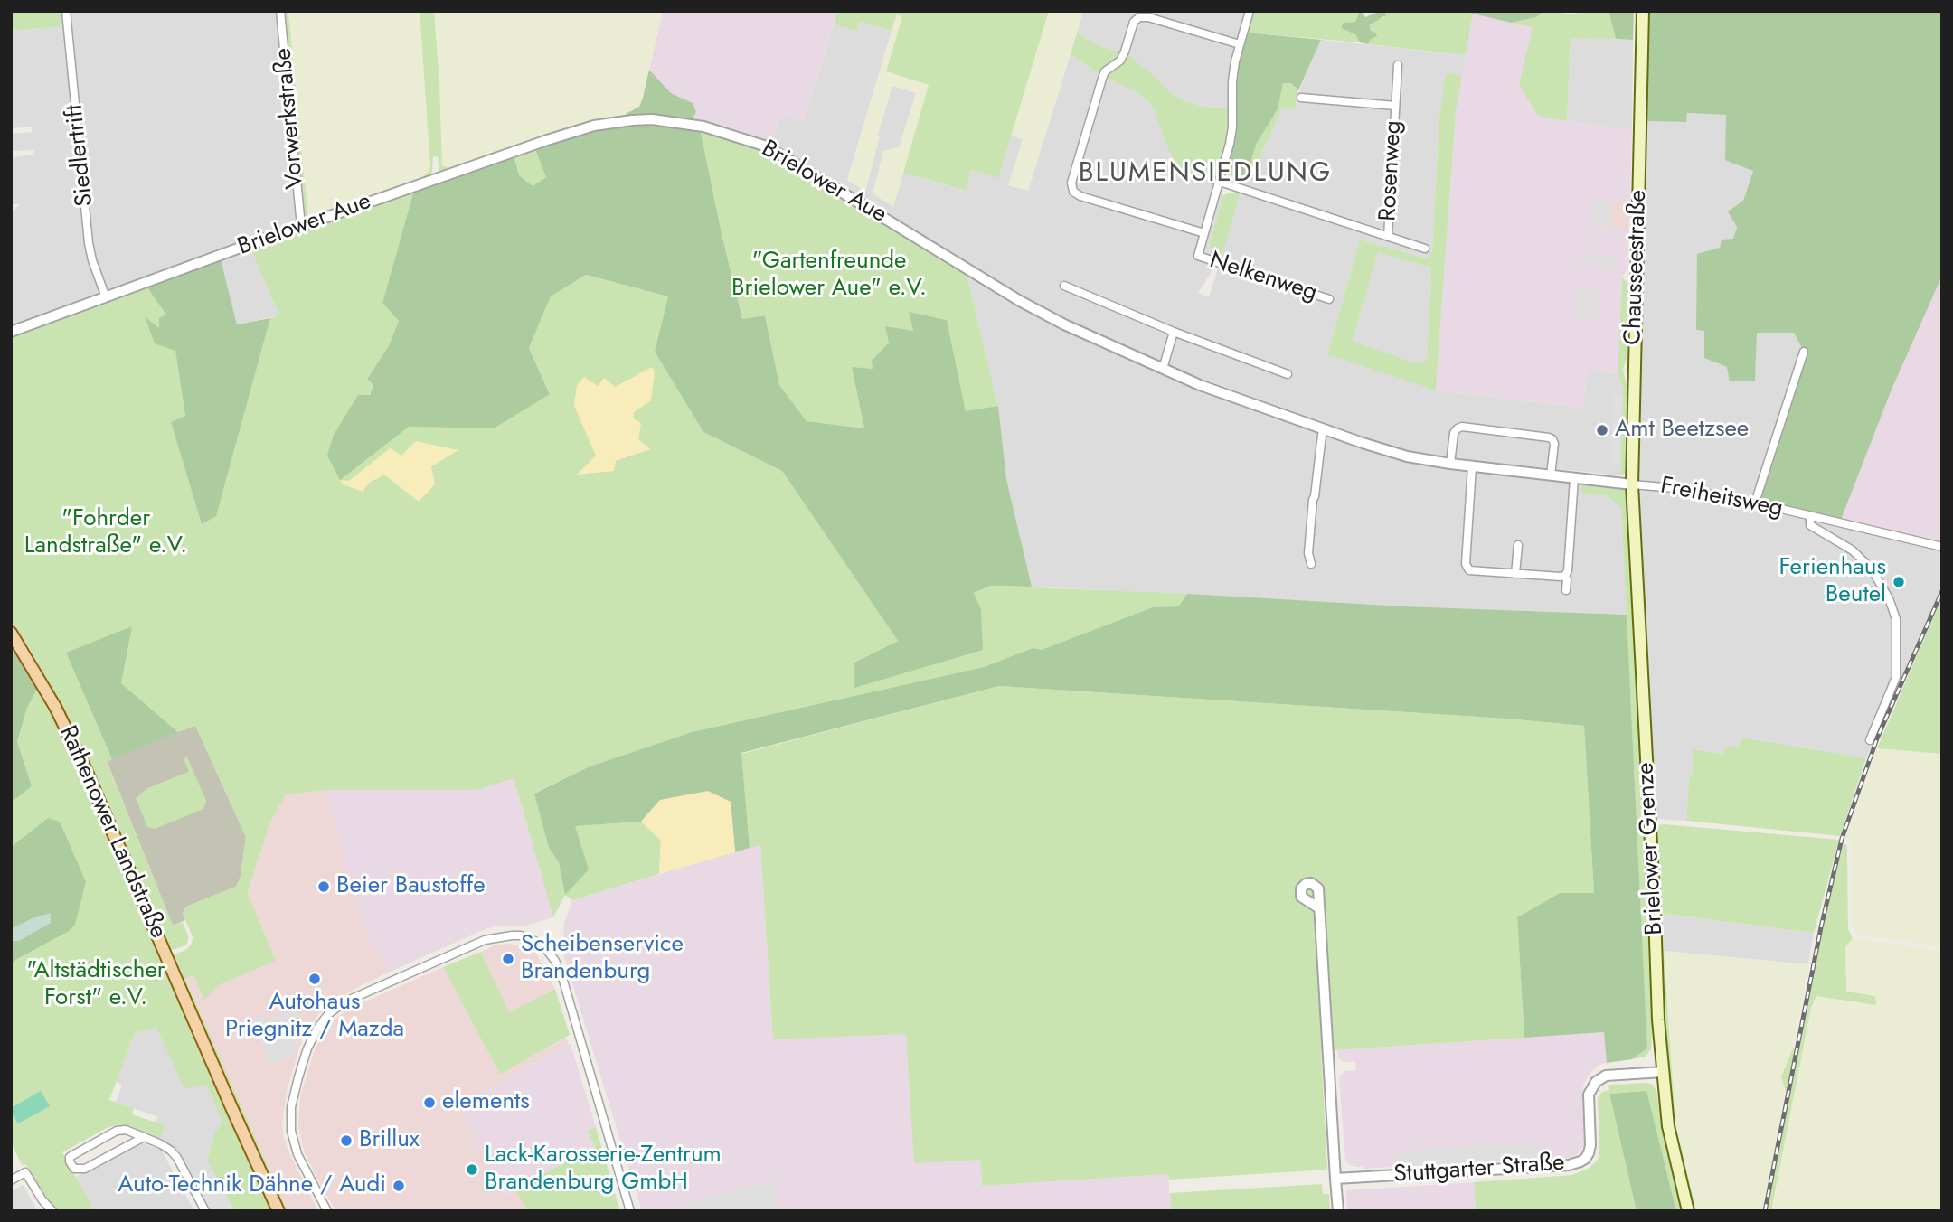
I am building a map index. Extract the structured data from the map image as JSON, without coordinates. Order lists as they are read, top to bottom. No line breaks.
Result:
{"streets":{"main road":["Chausseestraße","Rathenower Landstraße","Brielower Grenze"],"street":["Vorwerkstraße","Siedlertrift","Rosenweg","Brielower Aue","Nelkenweg","Freiheitsweg","Stuttgarter Straße"]},"crossings":[["Vorwerkstraße","Brielower Aue"],["Siedlertrift","Brielower Aue"],["Brielower Aue","Chausseestraße"],["Brielower Aue","Freiheitsweg"],["Brielower Aue","Brielower Grenze"],["Chausseestraße","Freiheitsweg"],["Chausseestraße","Brielower Grenze"],["Freiheitsweg","Brielower Grenze"],["Brielower Grenze","Stuttgarter Straße"]],"districts":["BLUMENSIEDLUNG"],"parks":["\"Gartenfreunde Brielower Aue\" e.V.","\"Fohrder Landstraße\" e.V.","\"Altstädtischer Forst\" e.V."],"places":["Amt Beetzsee","Ferienhaus Beutel","Beier Baustoffe","Scheibenservice Brandenburg","Autohaus Priegnitz / Mazda","elements","Brillux","Lack-Karosserie-Zentrum Brandenburg GmbH","Auto-Technik Dähne / Audi"]}
